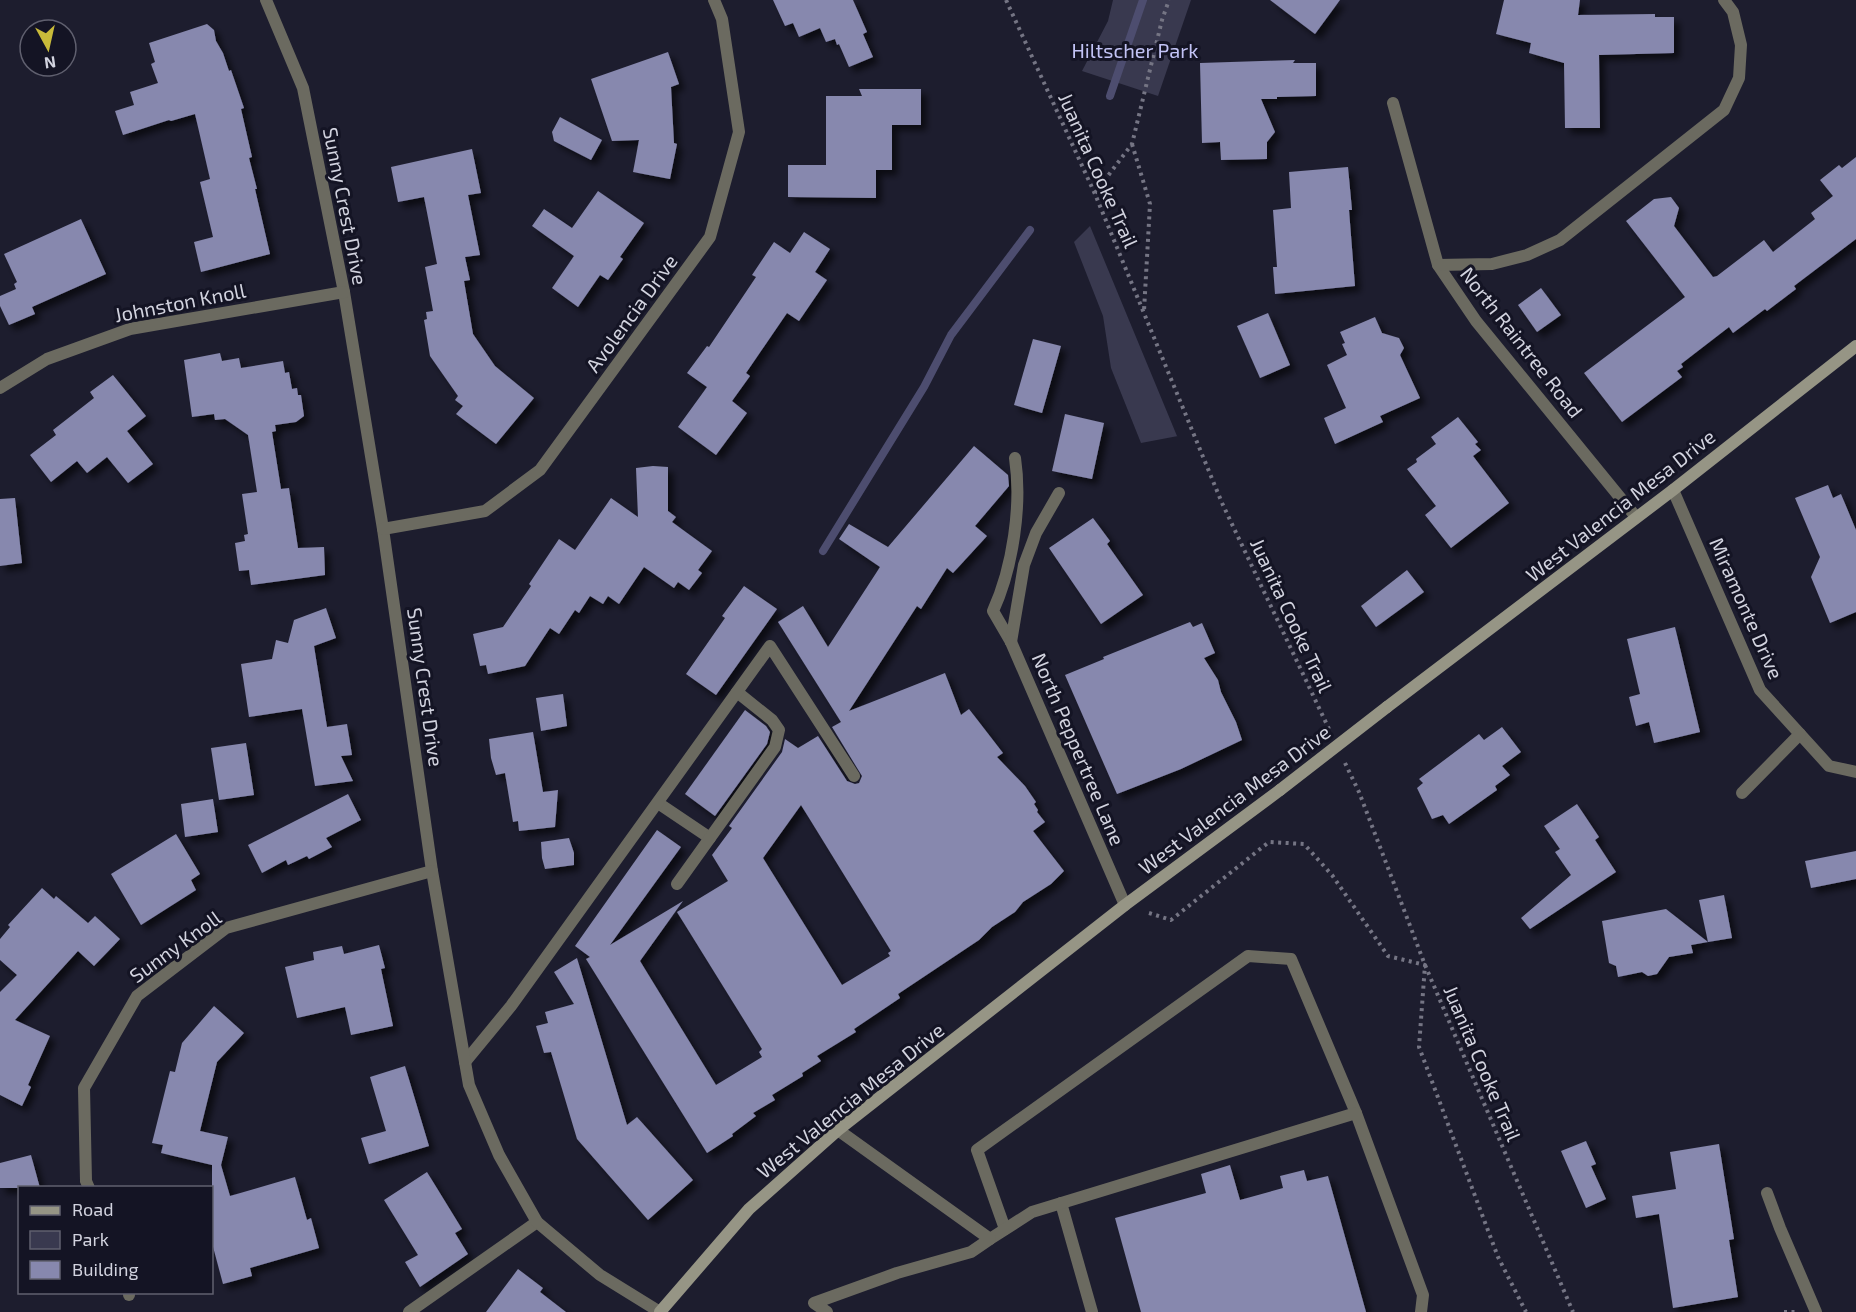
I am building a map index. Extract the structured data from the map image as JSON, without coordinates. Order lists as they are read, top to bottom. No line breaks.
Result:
{"streets":{"street":["Sunny Crest Drive","Johnston Knoll","Avolencia Drive","North Raintree Road","West Valencia Mesa Drive","Miramonte Drive","North Peppertree Lane","Sunny Knoll"],"path":["Juanita Cooke Trail"]},"crossings":[["Sunny Crest Drive","Johnston Knoll"],["Sunny Crest Drive","Avolencia Drive"],["Sunny Crest Drive","West Valencia Mesa Drive"],["Sunny Crest Drive","Sunny Knoll"],["North Raintree Road","West Valencia Mesa Drive"],["West Valencia Mesa Drive","Miramonte Drive"],["West Valencia Mesa Drive","North Peppertree Lane"]],"parks":["Hiltscher Park"],"legend":["Road","Park","Building"],"north":"bottom"}
